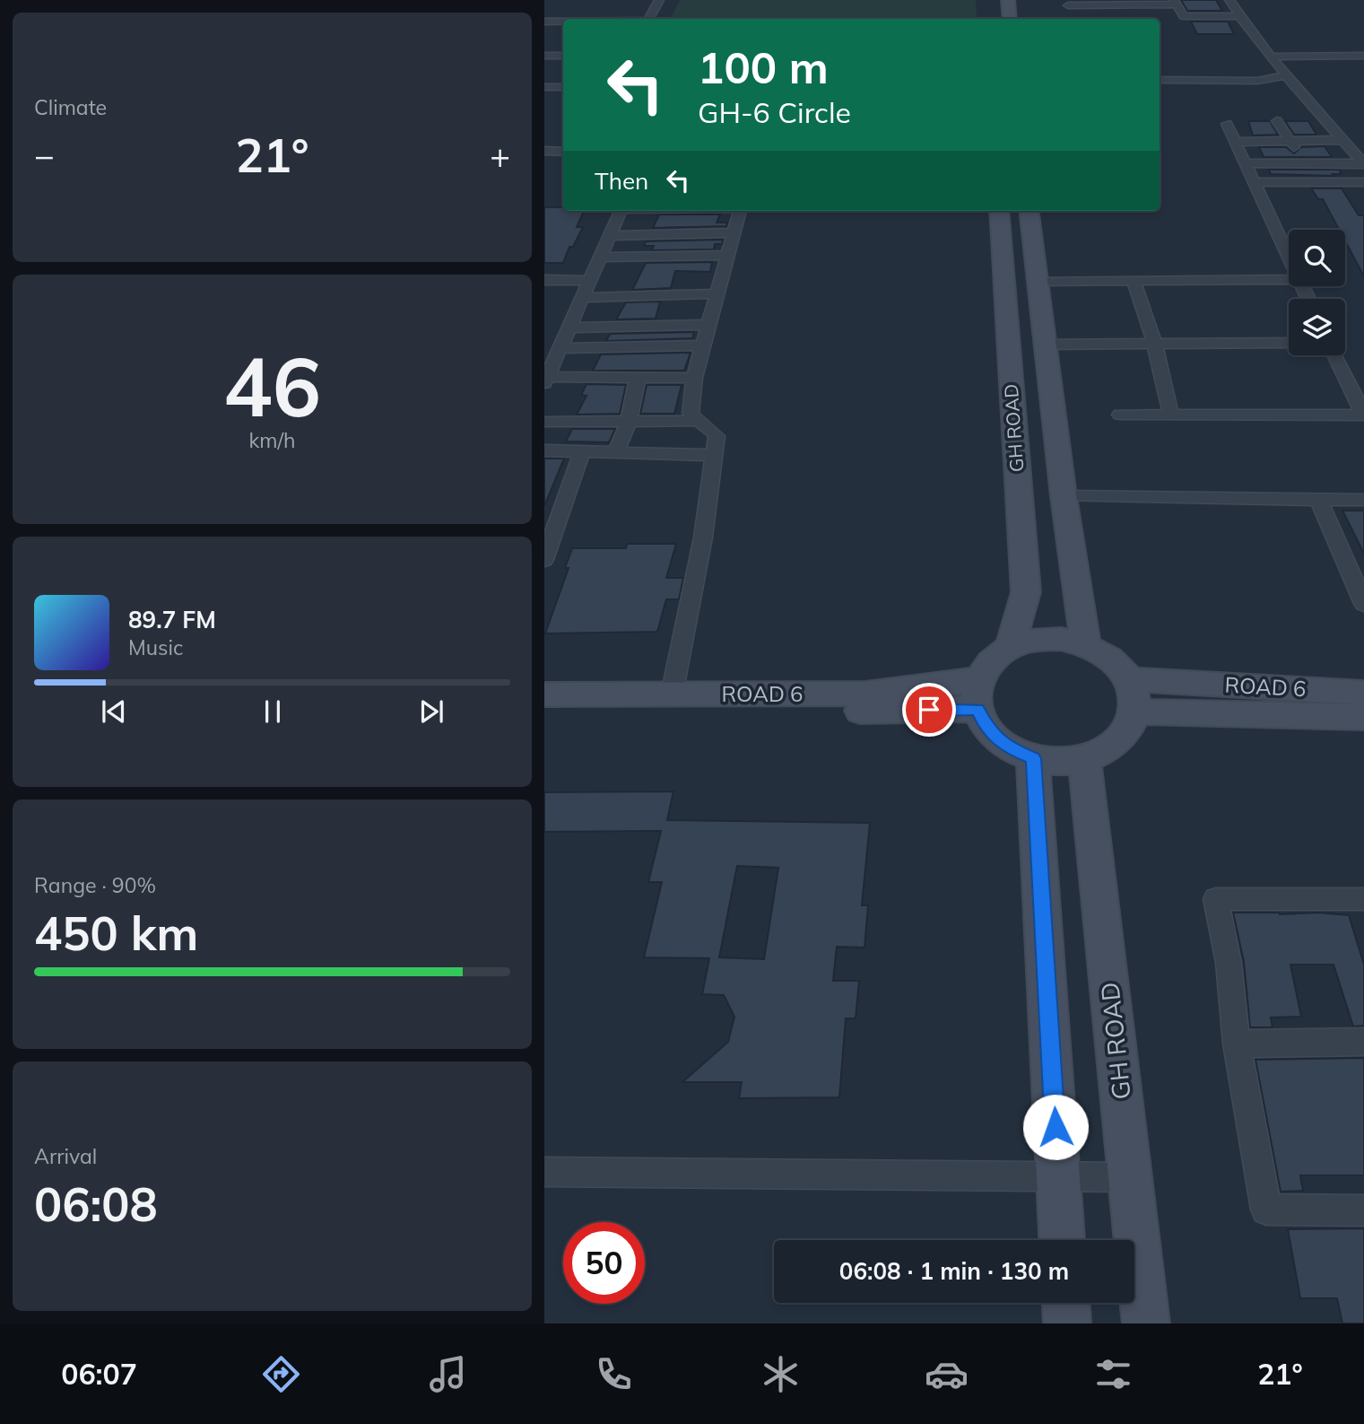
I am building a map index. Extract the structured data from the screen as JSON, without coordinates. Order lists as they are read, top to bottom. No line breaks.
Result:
{"streets":{"main road":["GH ROAD","ROAD 6"]},"crossings":[["GH ROAD","ROAD 6"]],"page":{"tile":["Climate",["46","km/h"],["Range · 90%","450 km"],["Arrival","06:08"]],"turn":["100 m","GH-6 Circle"],"heat":["−","21°","+"],"then":"Then","song":["89.7 FM","Music"],"limit":"50","trip":"06:08 · 1 min · 130 m","tabs":["06:07","21°"]}}
